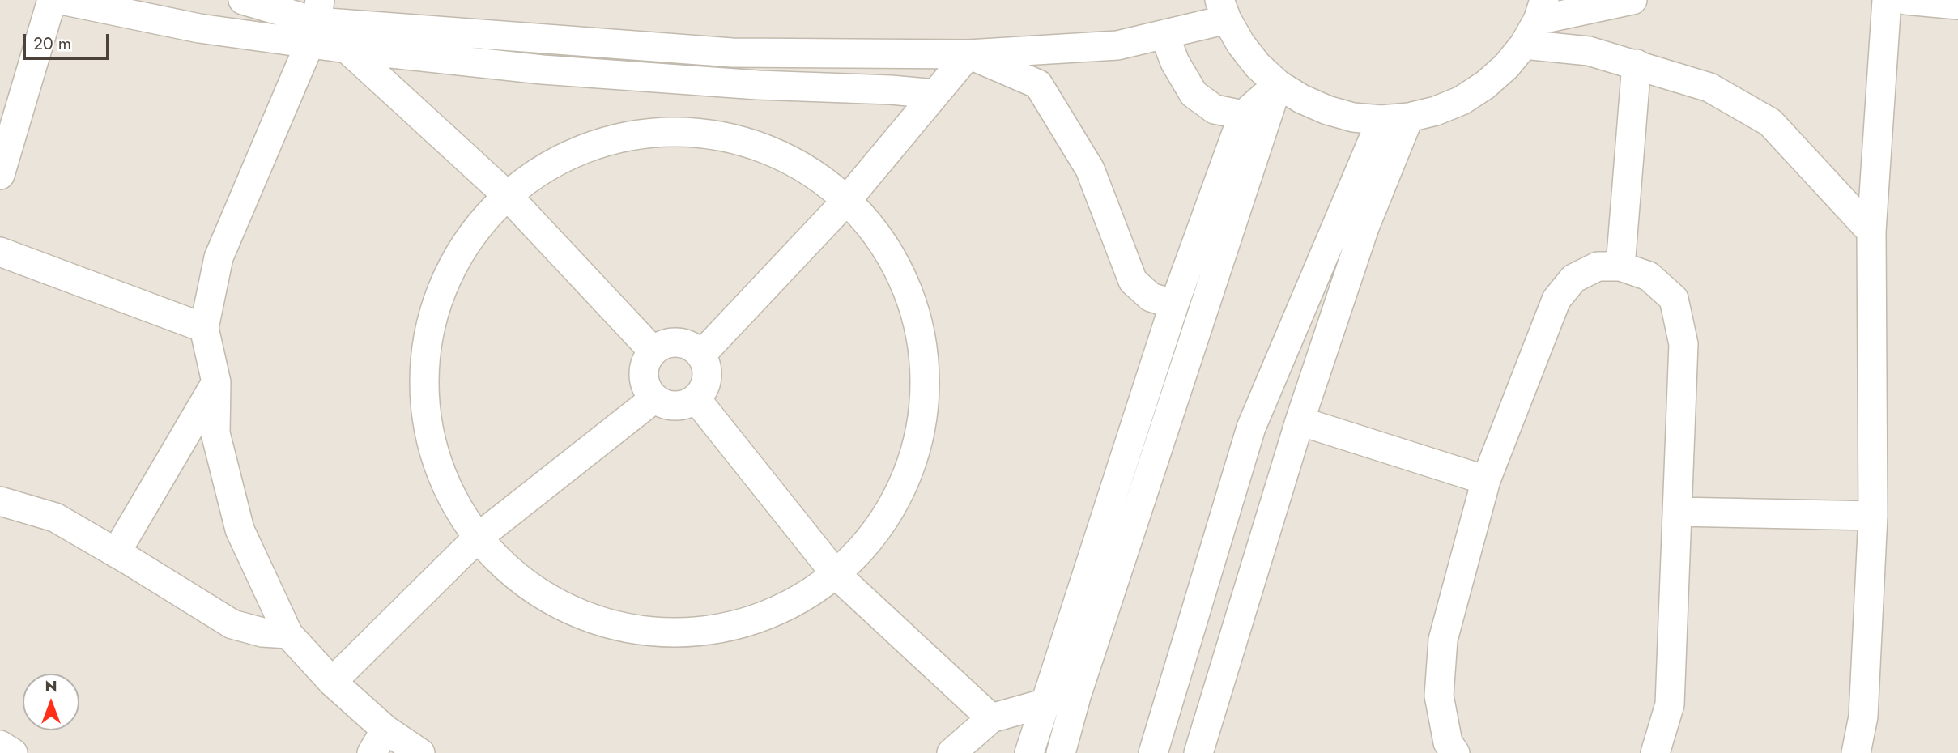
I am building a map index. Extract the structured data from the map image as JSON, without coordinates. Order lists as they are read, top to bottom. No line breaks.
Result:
{"scale_bar":"20 m","north":"top"}
